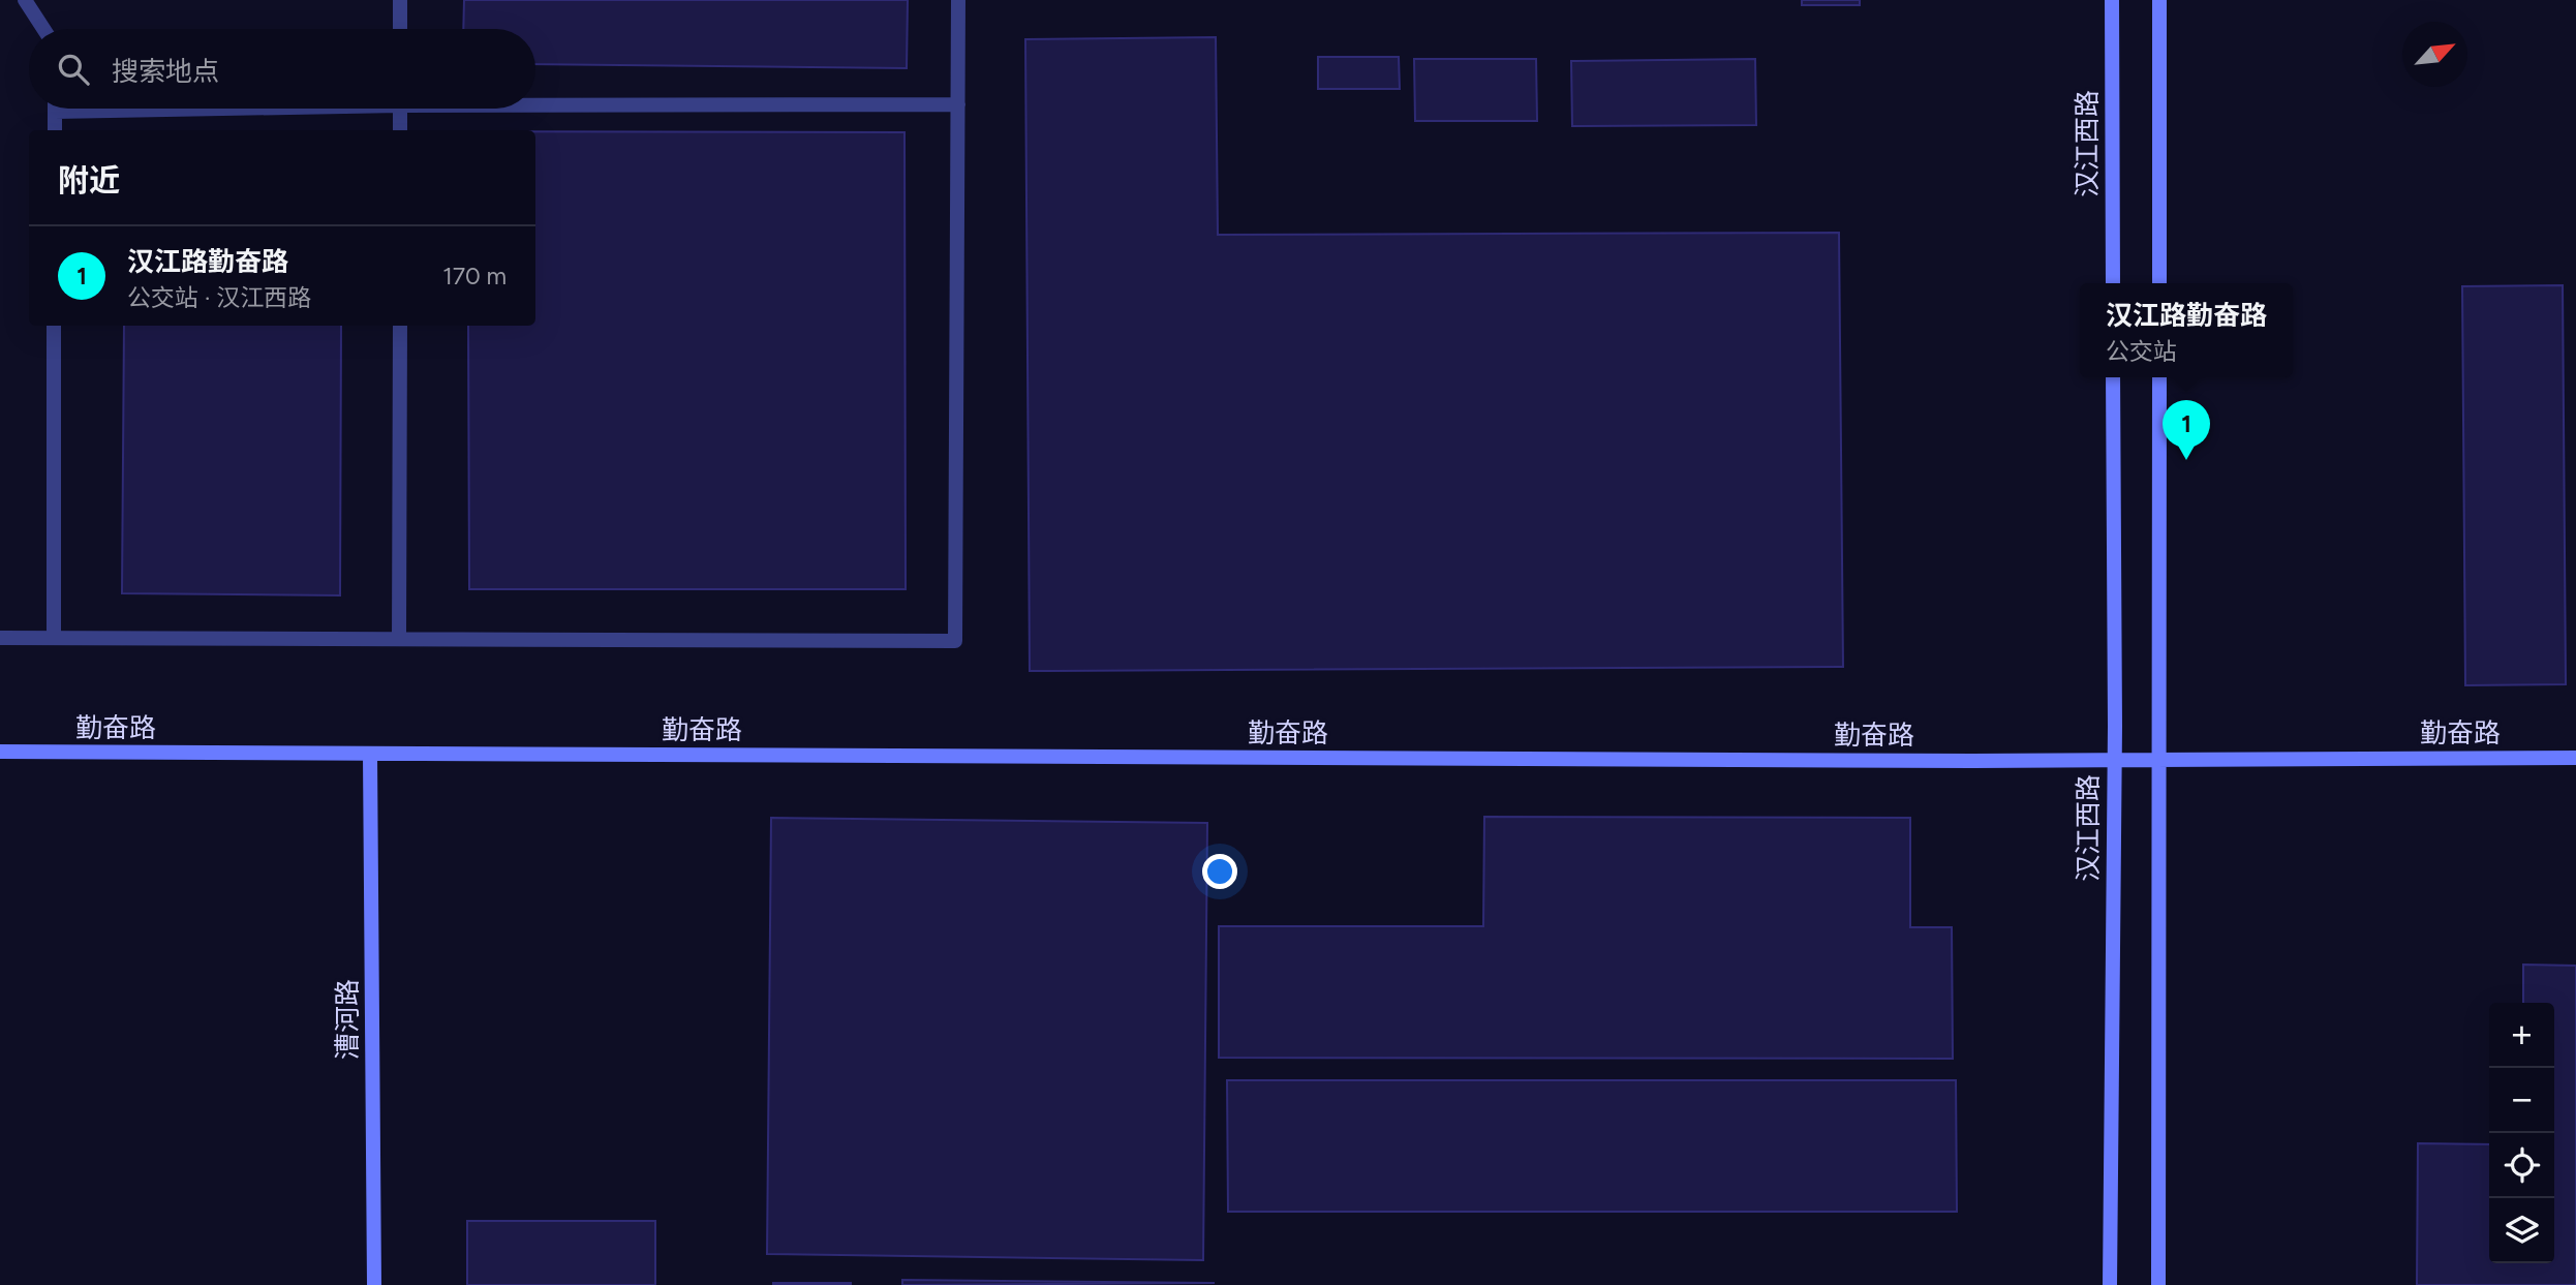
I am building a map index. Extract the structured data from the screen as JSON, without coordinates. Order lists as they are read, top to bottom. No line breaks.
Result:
{"streets":{"street":["汉江西路","勤奋路","漕河路"]},"crossings":[["汉江西路","勤奋路"],["勤奋路","漕河路"]],"north":"top right","page":{"search":"搜索地点","heading":"附近","list":[{"mark":"1","name":"汉江路勤奋路","note":"公交站 · 汉江西路","value":"170 m"}],"popup":["汉江路勤奋路","公交站"],"pins":"1","map_buttons":["+","−"]}}
